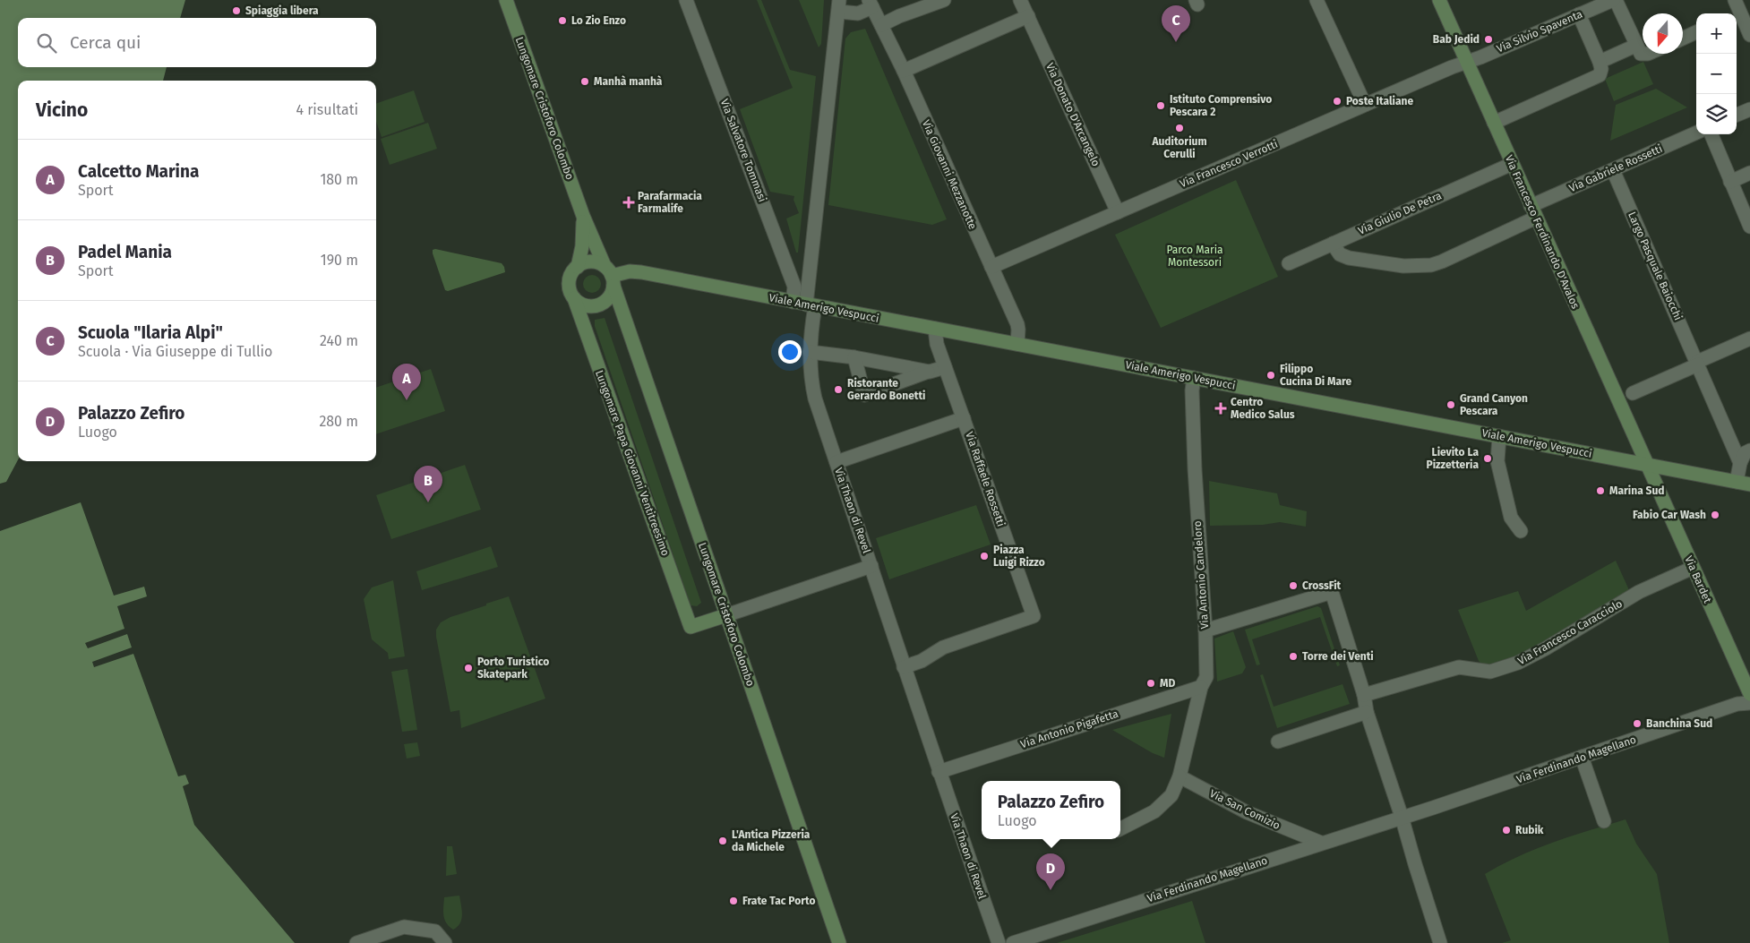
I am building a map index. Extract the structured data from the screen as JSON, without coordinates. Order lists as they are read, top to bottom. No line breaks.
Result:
{"streets":{"street":["Via Silvio Spaventa","Lungomare Cristoforo Colombo","Via Donato D'Arcangelo","Via Salvatore Tommasi","Via Francesco Verrotti","Via Gabriele Rossetti","Via Giovanni Mezzanotte","Via Giulio De Petra","Via Francesco Ferdinando D'Avalos","Largo Pasquale Baiocchi","Viale Amerigo Vespucci","Lungomare Papa Giovanni Ventitreesimo","Via Raffaele Rossetti","Via Thaon di Revel","Via Antonio Candeloro","Via Bardet","Via Francesco Caracciolo","Via Antonio Pigafetta","Via Ferdinando Magellano","Via San Comizio"]},"crossings":[["Via Silvio Spaventa","Via Francesco Verrotti"],["Via Silvio Spaventa","Via Francesco Ferdinando D'Avalos"],["Lungomare Cristoforo Colombo","Viale Amerigo Vespucci"],["Lungomare Cristoforo Colombo","Lungomare Papa Giovanni Ventitreesimo"],["Via Donato D'Arcangelo","Via Francesco Verrotti"],["Via Salvatore Tommasi","Via Giovanni Mezzanotte"],["Via Salvatore Tommasi","Viale Amerigo Vespucci"],["Via Salvatore Tommasi","Via Thaon di Revel"],["Via Francesco Verrotti","Via Giovanni Mezzanotte"],["Via Francesco Verrotti","Via Francesco Ferdinando D'Avalos"],["Via Gabriele Rossetti","Via Giulio De Petra"],["Via Gabriele Rossetti","Via Francesco Ferdinando D'Avalos"],["Via Gabriele Rossetti","Largo Pasquale Baiocchi"],["Via Giovanni Mezzanotte","Viale Amerigo Vespucci"],["Via Giovanni Mezzanotte","Via Thaon di Revel"],["Via Giulio De Petra","Via Francesco Ferdinando D'Avalos"],["Via Francesco Ferdinando D'Avalos","Viale Amerigo Vespucci"],["Via Francesco Ferdinando D'Avalos","Via Bardet"],["Viale Amerigo Vespucci","Lungomare Papa Giovanni Ventitreesimo"],["Viale Amerigo Vespucci","Via Raffaele Rossetti"],["Viale Amerigo Vespucci","Via Thaon di Revel"],["Viale Amerigo Vespucci","Via Antonio Candeloro"],["Viale Amerigo Vespucci","Via Bardet"],["Via Raffaele Rossetti","Via Thaon di Revel"],["Via Thaon di Revel","Via Antonio Pigafetta"],["Via Antonio Candeloro","Via Antonio Pigafetta"],["Via Antonio Candeloro","Via San Comizio"],["Via Bardet","Via Francesco Caracciolo"],["Via Ferdinando Magellano","Via San Comizio"]],"parks":["Parco Maria Montessori"],"places":{"other":["Spiaggia libera","Lo Zio Enzo","Bab Jedid","Manhà manhà","Poste Italiane","Istituto Comprensivo Pescara 2","Auditorium Cerulli","Filippo Cucina Di Mare","Ristorante Gerardo Bonetti","Grand Canyon Pescara","Lievito La Pizzetteria","Marina Sud","Fabio Car Wash","Piazza Luigi Rizzo","CrossFit","Torre dei Venti","Porto Turistico Skatepark","MD","Banchina Sud","Rubik","L'Antica Pizzeria da Michele","Frate Tac Porto"],"health":["Parafarmacia Farmalife","Centro Medico Salus"]},"north":"bottom","page":{"pins":["C","A","B","D"],"map_buttons":["+","−"],"search":"Cerca qui","heading":["Vicino","4 risultati"],"list":[{"mark":"A","name":"Calcetto Marina","note":"Sport","value":"180 m"},{"mark":"B","name":"Padel Mania","note":"Sport","value":"190 m"},{"mark":"C","name":"Scuola \"Ilaria Alpi\"","note":"Scuola · Via Giuseppe di Tullio","value":"240 m"},{"mark":"D","name":"Palazzo Zefiro","note":"Luogo","value":"280 m"}],"popup":["Palazzo Zefiro","Luogo"]}}
